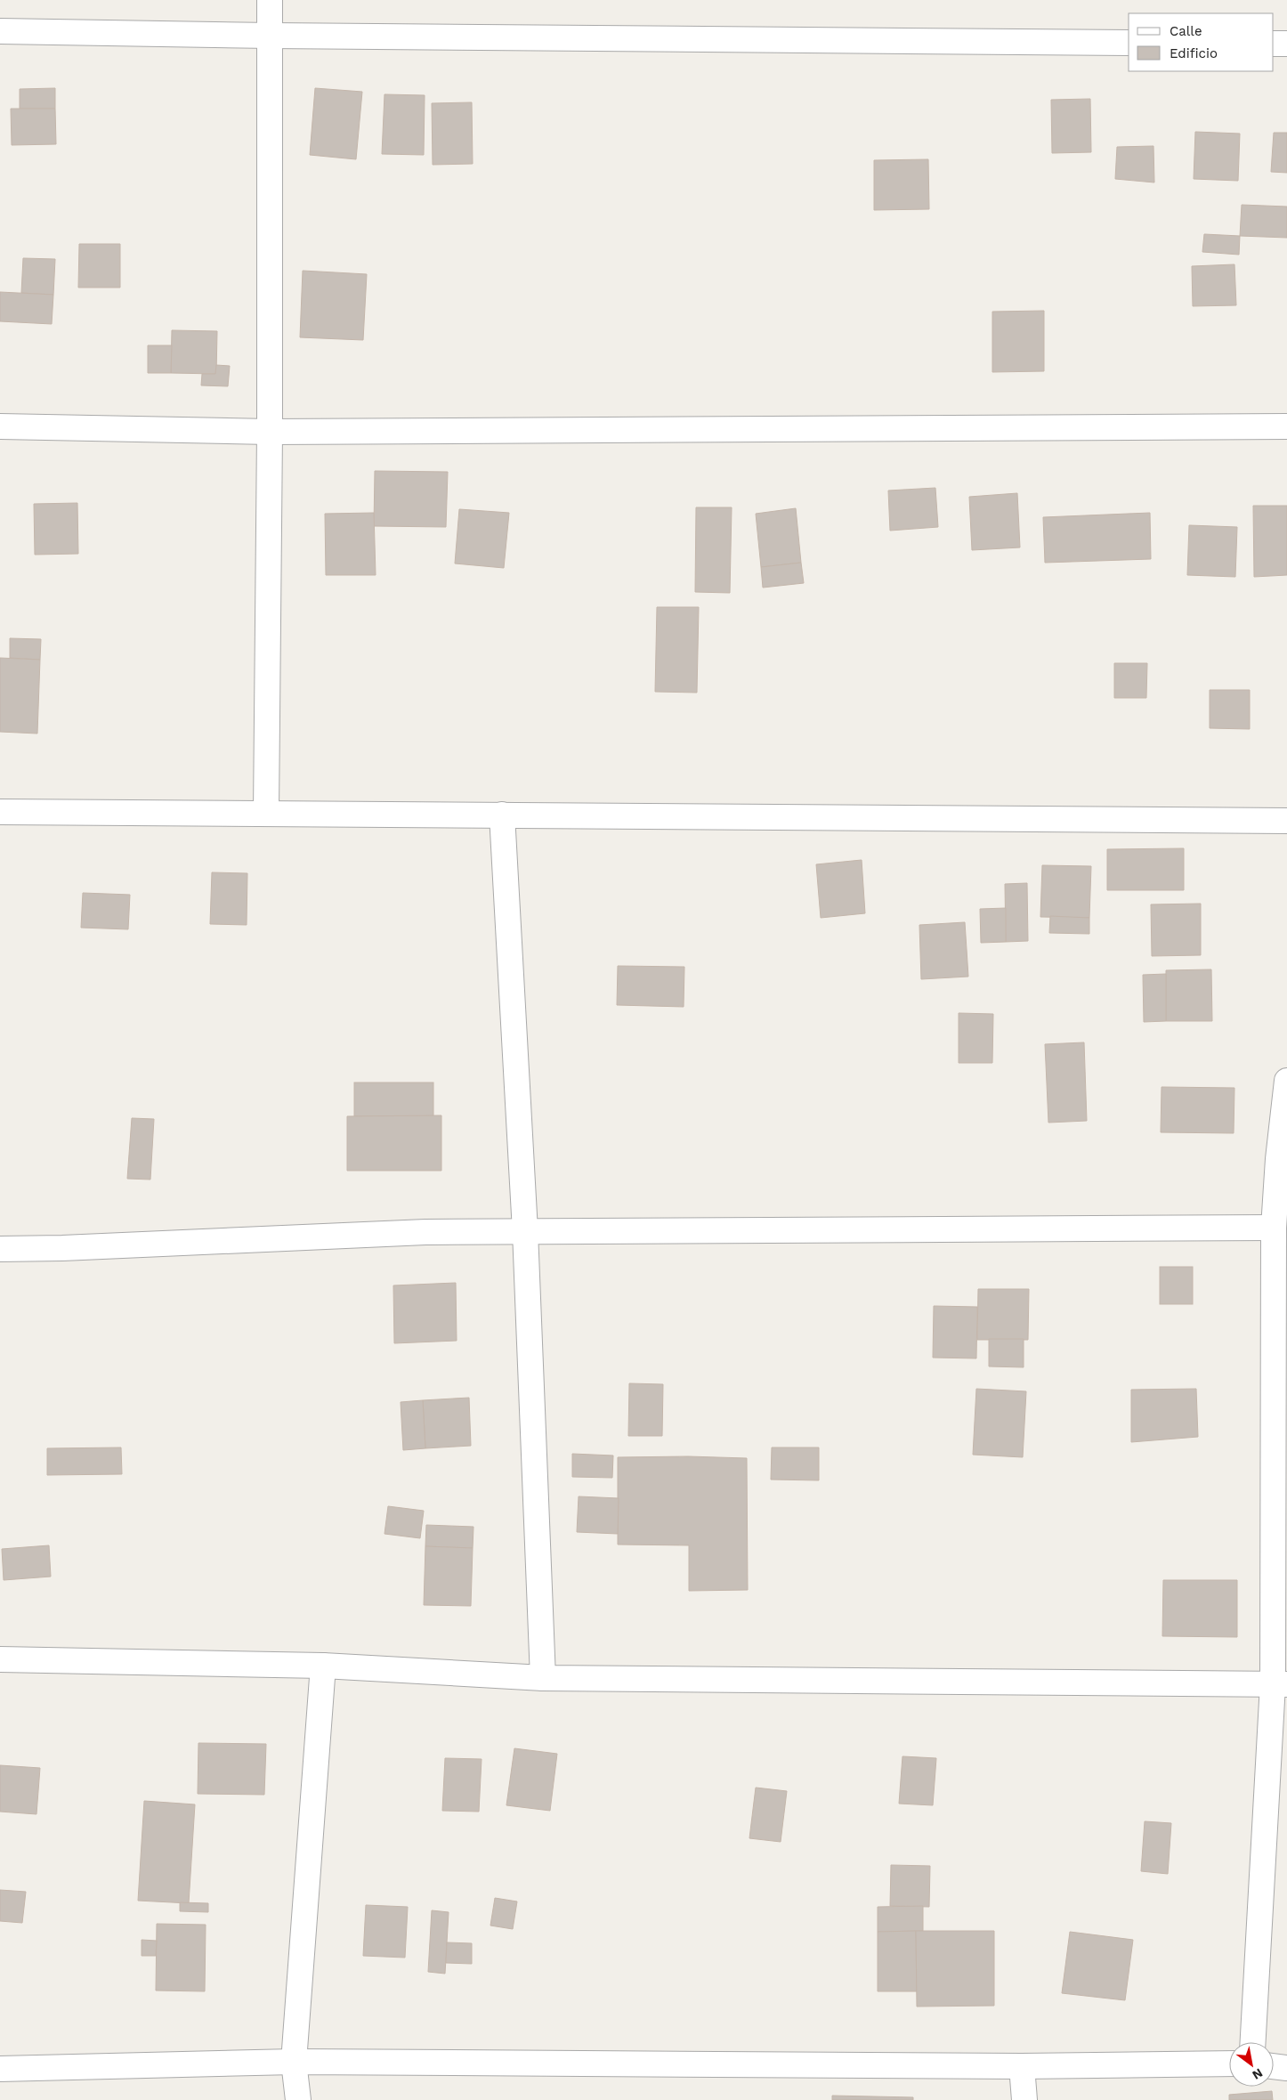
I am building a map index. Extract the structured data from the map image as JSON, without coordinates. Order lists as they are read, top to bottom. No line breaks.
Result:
{"legend":["Calle","Edificio"],"north":"bottom right"}
